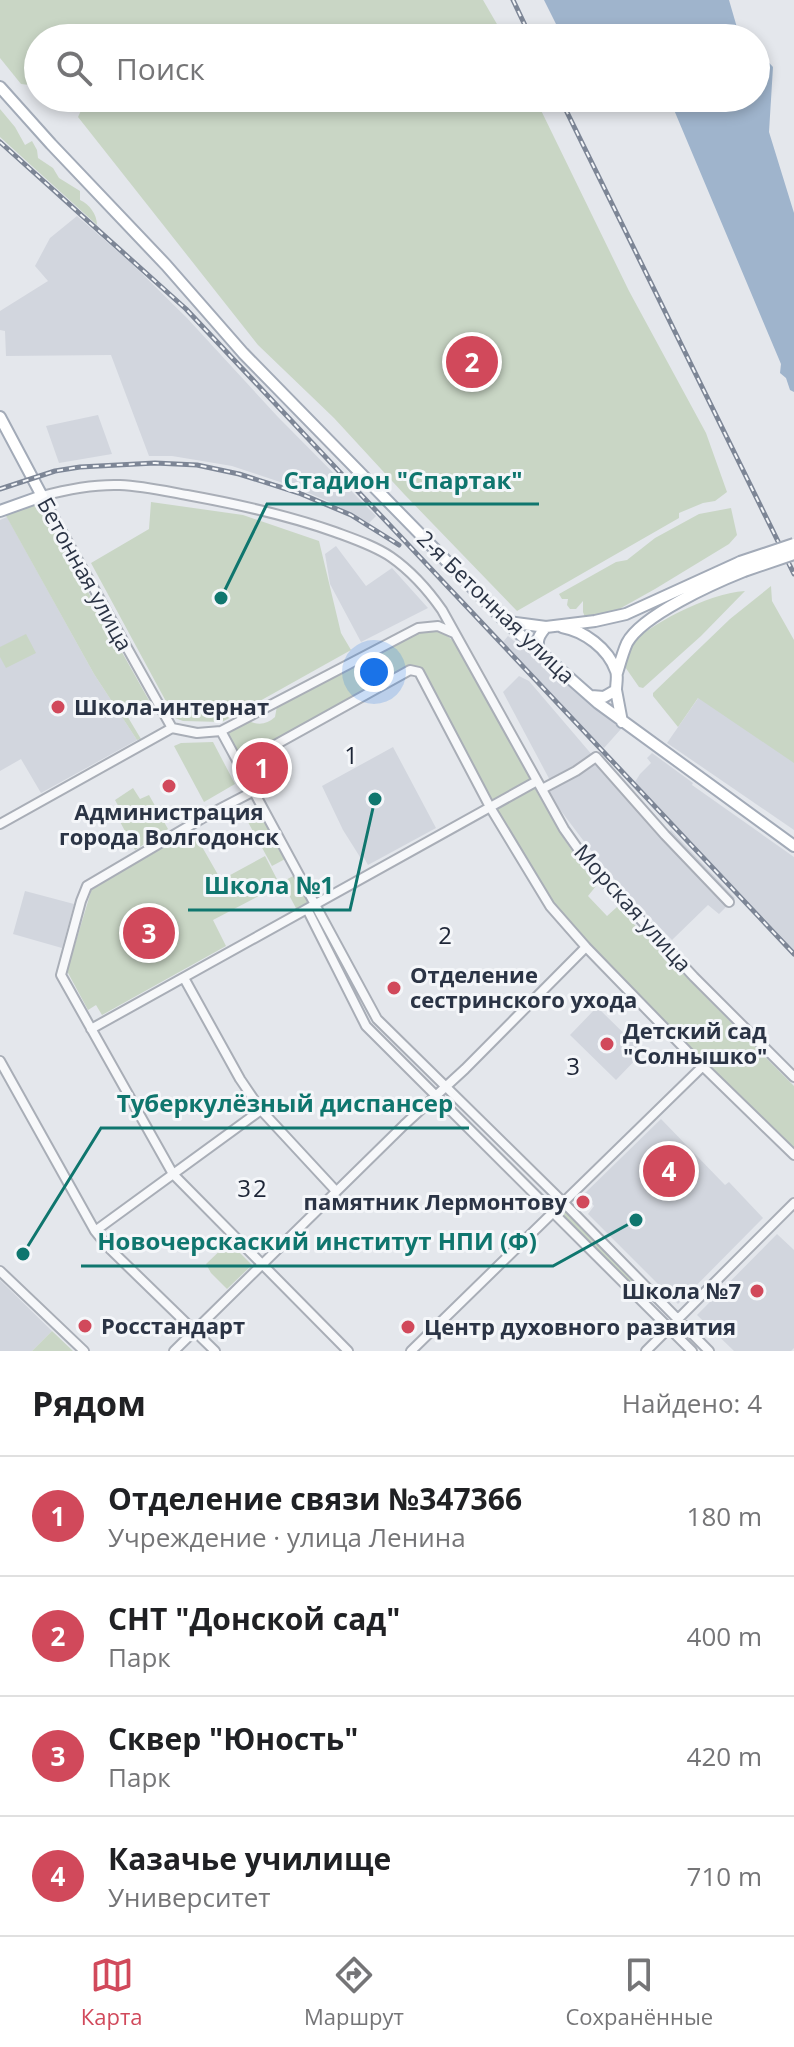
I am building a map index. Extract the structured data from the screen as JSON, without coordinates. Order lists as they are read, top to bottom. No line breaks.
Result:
{"streets":{"main road":["Бетонная улица","2-я Бетонная улица"],"street":["Морская улица"]},"crossings":[["Бетонная улица","Морская улица"]],"districts":["1","2","3","32"],"places":["Стадион \"Спартак\"","Школа-интернат","Администрация города Волгодонск","Школа №1","Отделение сестринского ухода","Детский сад \"Солнышко\"","памятник Лермонтову","Новочерскаский институт НПИ (Ф)","Туберкулёзный диспансер","Школа №7","Росстандарт","Центр духовного развития"],"page":{"search":"Поиск","pins":["2","1","3","4"],"heading":["Рядом","Найдено: 4"],"list":[{"mark":"1","name":"Отделение связи №347366","note":"Учреждение · улица Ленина","value":"180 m"},{"mark":"2","name":"СНТ \"Донской сад\"","note":"Парк","value":"400 m"},{"mark":"3","name":"Сквер \"Юность\"","note":"Парк","value":"420 m"},{"mark":"4","name":"Казачье училище","note":"Университет","value":"710 m"}],"nav":["Карта","Маршрут","Сохранённые"]}}
